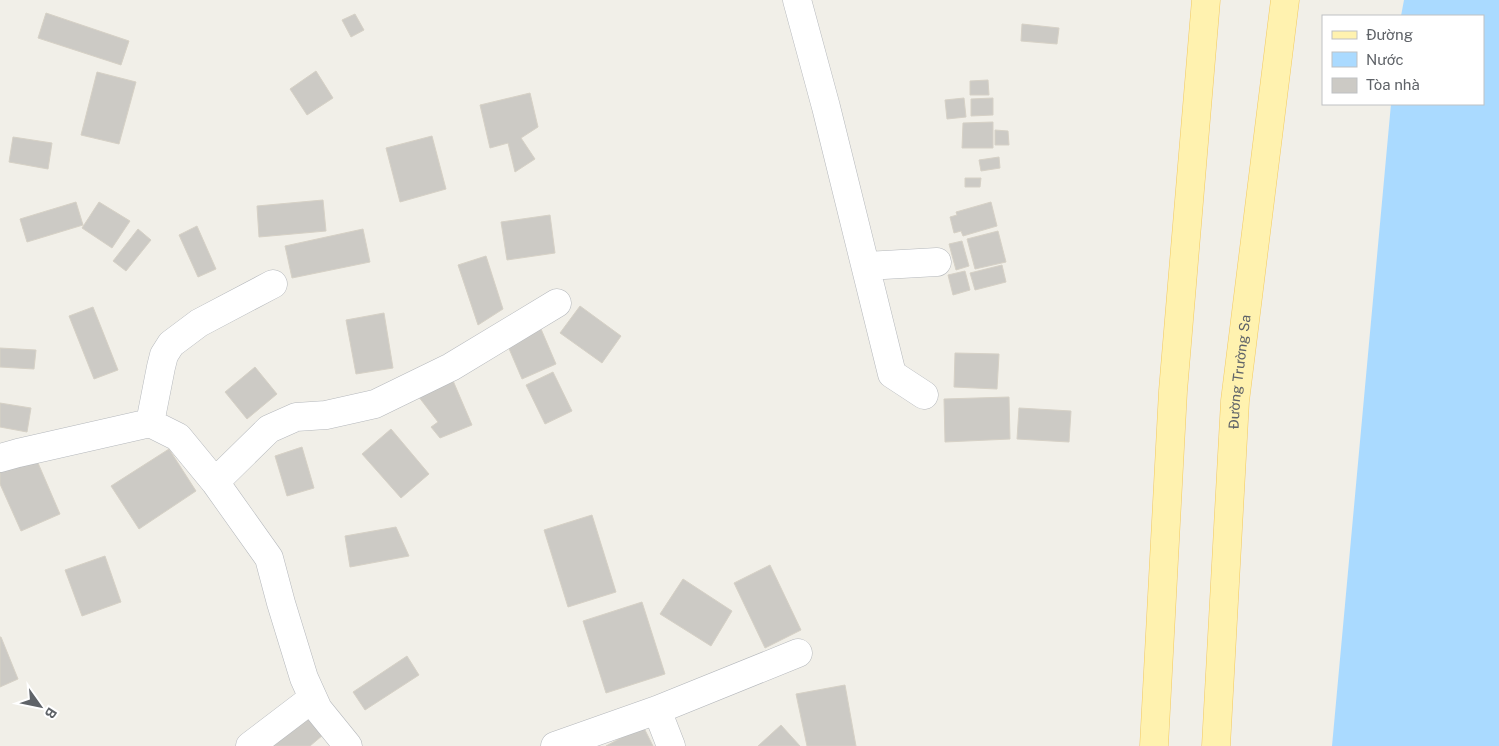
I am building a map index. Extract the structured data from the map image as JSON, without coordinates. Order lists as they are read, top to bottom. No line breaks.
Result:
{"streets":{"main road":["Đường Trường Sa"]},"legend":["Đường","Nước","Tòa nhà"],"north":"bottom right"}
